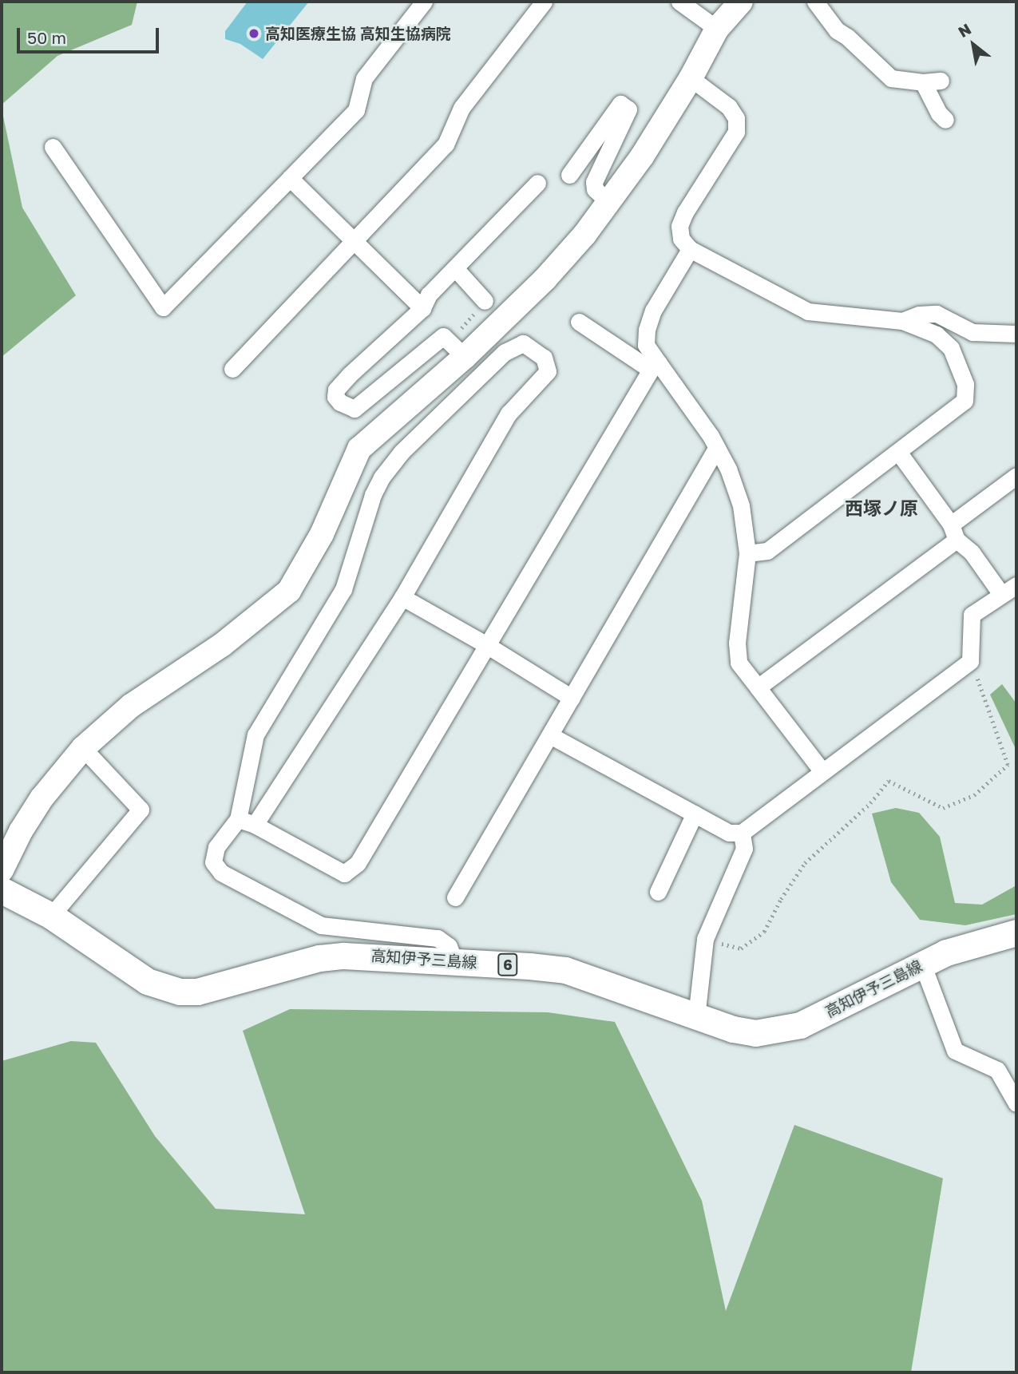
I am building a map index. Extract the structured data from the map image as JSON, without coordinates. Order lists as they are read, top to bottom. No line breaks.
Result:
{"streets":{"main road":["高知伊予三島線","6"]},"districts":["西塚ノ原"],"places":["高知医療生協 高知生協病院"],"scale_bar":"50 m","north":"top left"}
